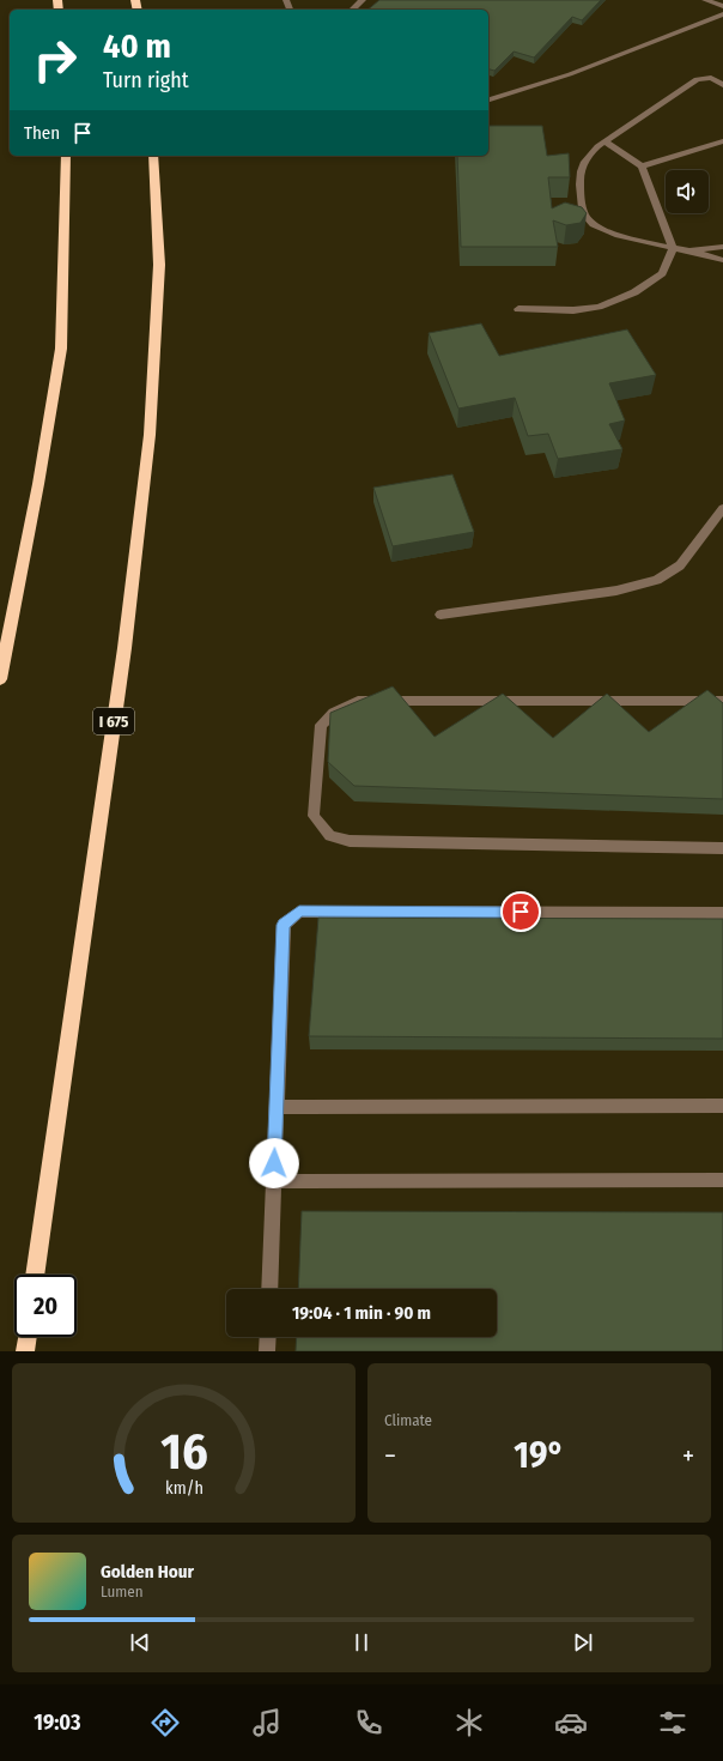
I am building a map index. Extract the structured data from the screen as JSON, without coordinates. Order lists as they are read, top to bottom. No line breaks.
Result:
{"streets":{"highway":["I 675"]},"page":{"turn":["40 m","Turn right"],"then":"Then","limit":"20","trip":"19:04 · 1 min · 90 m","tile":"Climate","heat":["−","19°","+"],"song":["Golden Hour","Lumen"],"tabs":"19:03","gauge":["16","km/h"]}}
